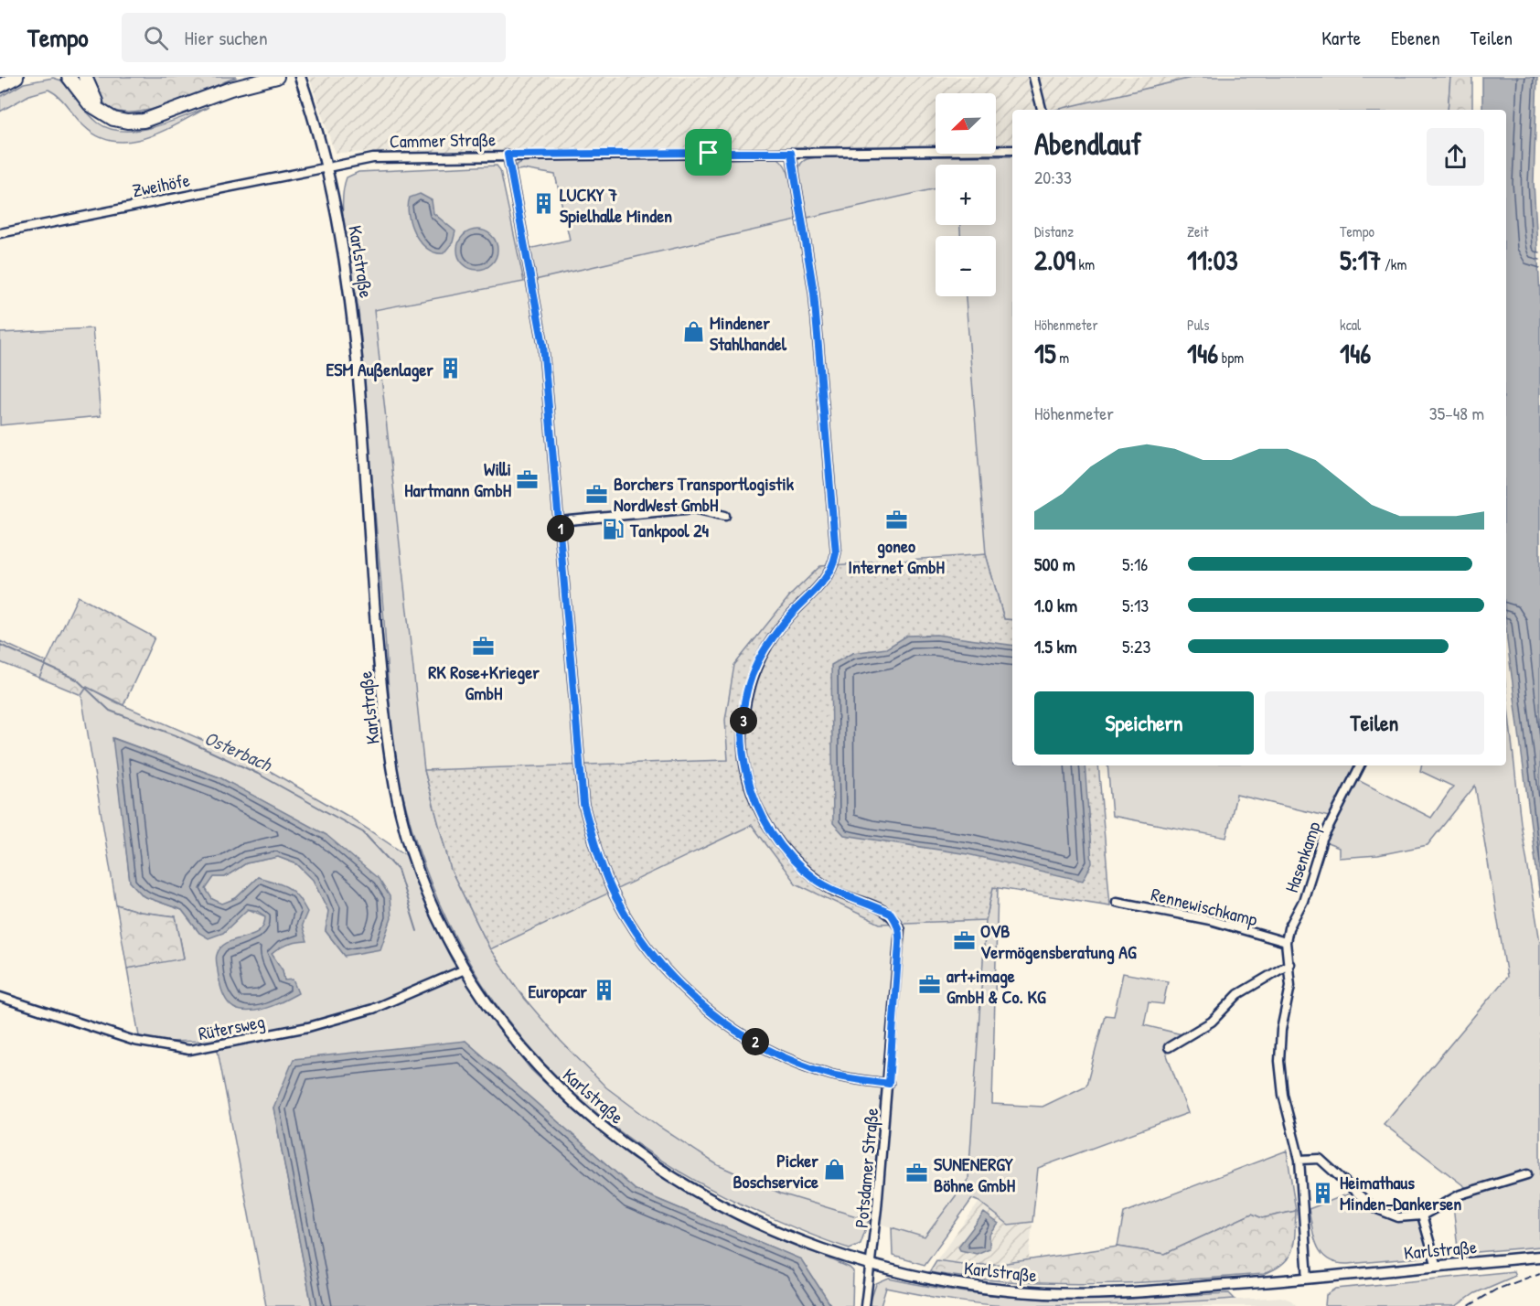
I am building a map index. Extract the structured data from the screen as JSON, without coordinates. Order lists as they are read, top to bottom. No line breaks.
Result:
{"streets":{"street":["Cammer Straße","Zweihöfe","Karlstraße","Hasenkamp","Rennewischkamp","Rütersweg","Potsdamer Straße"]},"crossings":[["Cammer Straße","Zweihöfe"],["Cammer Straße","Karlstraße"],["Cammer Straße","Potsdamer Straße"],["Zweihöfe","Karlstraße"],["Karlstraße","Hasenkamp"],["Karlstraße","Rütersweg"],["Karlstraße","Potsdamer Straße"],["Hasenkamp","Rennewischkamp"]],"water":["Osterbach"],"places":{"building":["LUCKY 7 Spielhalle Minden","ESM Außenlager","Europcar","Heimathaus Minden-Dankersen"],"shop":["Mindener Stahlhandel","Picker Boschservice"],"office":["Willi Hartmann GmbH","Borchers Transportlogistik NordWest GmbH","goneo Internet GmbH","RK Rose+Krieger GmbH","OVB Vermögensberatung AG","art+image GmbH & Co. KG","SUNENERGY Böhne GmbH"],"fuel station":["Tankpool 24"]},"north":"bottom left","page":{"header":"Tempo","search":"Hier suchen","nav":["Karte","Ebenen","Teilen"],"map_buttons":["+","−"],"heading":["Abendlauf","20:33"],"stats":[["Distanz","2.09 km"],["Zeit","11:03"],["Tempo","5:17 /km"],["Höhenmeter","15 m"],["Puls","146 bpm"],["kcal","146"]],"chart":["Höhenmeter","35–48 m"],"pins":["1","3","2"],"list":[{"name":"500 m","note":"5:16"},{"name":"1.0 km","note":"5:13"},{"name":"1.5 km","note":"5:23"}],"buttons":["Speichern","Teilen"]}}
